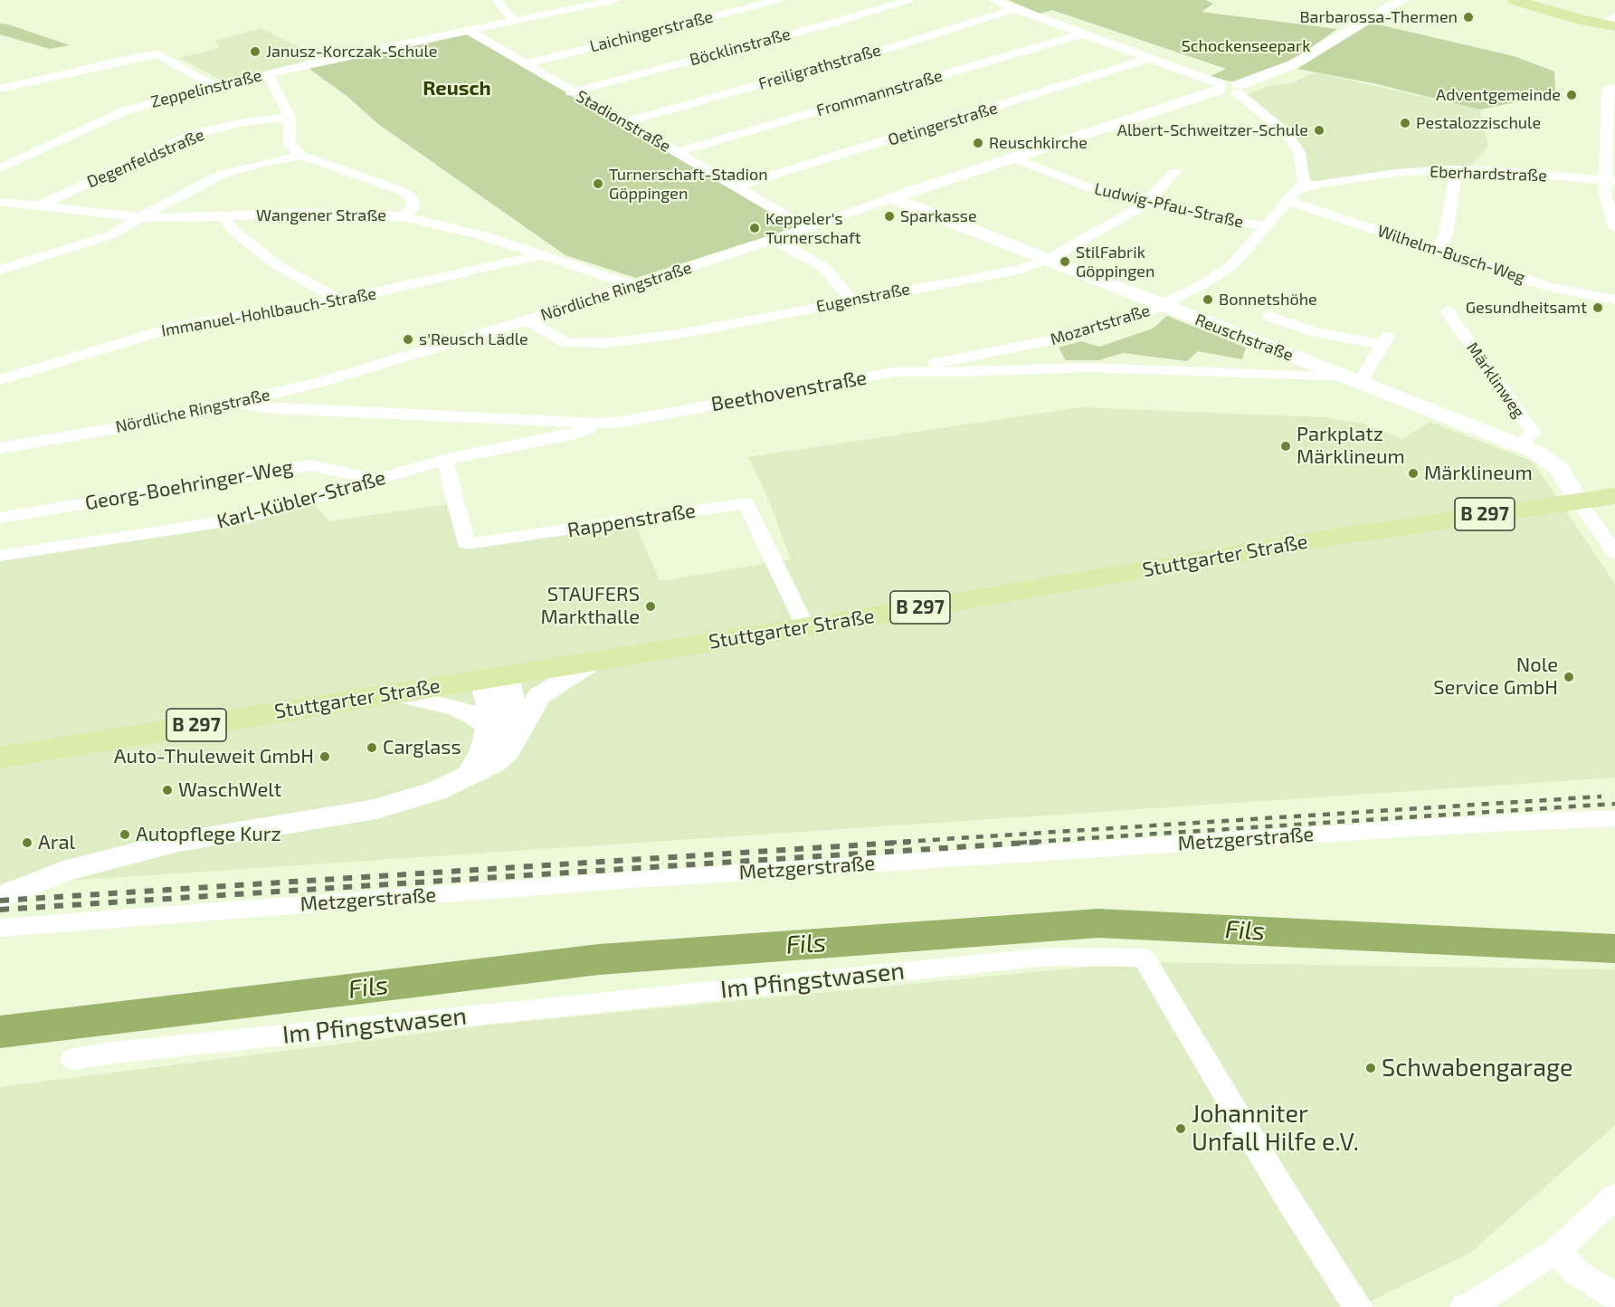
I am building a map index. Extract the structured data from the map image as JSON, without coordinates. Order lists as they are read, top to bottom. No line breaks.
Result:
{"streets":{"main road":["B 297","Stuttgarter Straße"],"street":["Laichingerstraße","Böcklinstraße","Freiligrathstraße","Zeppelinstraße","Frommannstraße","Stadionstraße","Oetingerstraße","Degenfeldstraße","Eberhardstraße","Ludwig-Pfau-Straße","Wangener Straße","Wilhelm-Busch-Weg","Nördliche Ringstraße","Eugenstraße","Immanuel-Hohlbauch-Straße","Mozartstraße","Reuschstraße","Märklinweg","Beethovenstraße","Georg-Boehringer-Weg","Karl-Kübler-Straße","Rappenstraße","Metzgerstraße","Im Pfingstwasen"]},"crossings":[["Laichingerstraße","Stadionstraße"],["Böcklinstraße","Stadionstraße"],["Freiligrathstraße","Stadionstraße"],["Zeppelinstraße","Stadionstraße"],["Frommannstraße","Stadionstraße"],["Stadionstraße","Oetingerstraße"],["Stadionstraße","Nördliche Ringstraße"],["Degenfeldstraße","Wangener Straße"],["Eberhardstraße","Wilhelm-Busch-Weg"],["Eberhardstraße","Mozartstraße"],["Ludwig-Pfau-Straße","Nördliche Ringstraße"],["Ludwig-Pfau-Straße","Eugenstraße"],["Ludwig-Pfau-Straße","Mozartstraße"],["Wangener Straße","Nördliche Ringstraße"],["Wangener Straße","Immanuel-Hohlbauch-Straße"],["Wilhelm-Busch-Weg","Mozartstraße"],["Nördliche Ringstraße","Eugenstraße"],["Nördliche Ringstraße","Reuschstraße"],["Nördliche Ringstraße","Beethovenstraße"],["Eugenstraße","Reuschstraße"],["Mozartstraße","Reuschstraße"],["Mozartstraße","Beethovenstraße"],["Reuschstraße","Märklinweg"],["Reuschstraße","Beethovenstraße"],["Reuschstraße","Stuttgarter Straße"],["Beethovenstraße","Karl-Kübler-Straße"],["Georg-Boehringer-Weg","Karl-Kübler-Straße"],["Karl-Kübler-Straße","Rappenstraße"],["Rappenstraße","Stuttgarter Straße"]],"districts":["Reusch"],"water":["Fils"],"parks":["Schockenseepark"],"places":["Barbarossa-Thermen","Janusz-Korczak-Schule","Adventgemeinde","Pestalozzischule","Albert-Schweitzer-Schule","Reuschkirche","Turnerschaft-Stadion Göppingen","Sparkasse","Keppeler's Turnerschaft","StilFabrik Göppingen","Bonnetshöhe","Gesundheitsamt","s'Reusch Lädle","Parkplatz Märklineum","Märklineum","STAUFERS Markthalle","Nole Service GmbH","Carglass","Auto-Thuleweit GmbH","WaschWelt","Autopflege Kurz","Aral","Schwabengarage","Johanniter Unfall Hilfe e.V."]}
